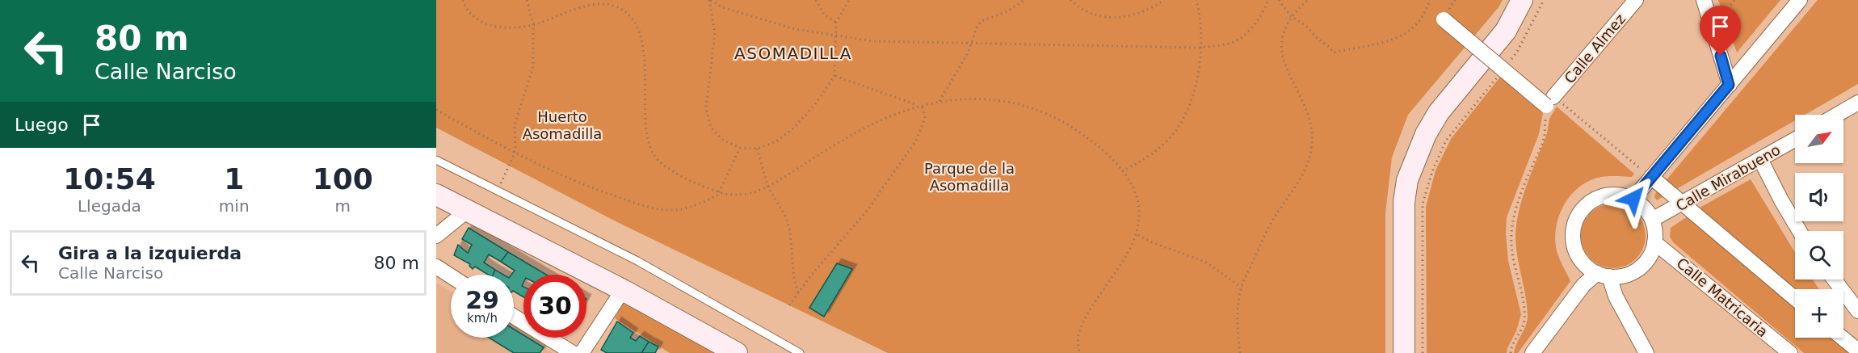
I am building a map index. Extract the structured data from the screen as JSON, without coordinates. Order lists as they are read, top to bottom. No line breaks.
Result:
{"streets":{"street":["Calle Almez","Calle Mirabueno","Calle Matricaria"]},"crossings":[["Calle Mirabueno","Calle Matricaria"]],"districts":["ASOMADILLA"],"parks":["Huerto Asomadilla","Parque de la Asomadilla"],"north":"top right","page":{"turn":["80 m","Calle Narciso"],"then":"Luego","map_buttons":"+","eta":["10:54","Llegada","1","min","100","m"],"list":[{"name":"Gira a la izquierda","note":"Calle Narciso","value":"80 m"}],"speed":"29 km/h","limit":"30"}}
